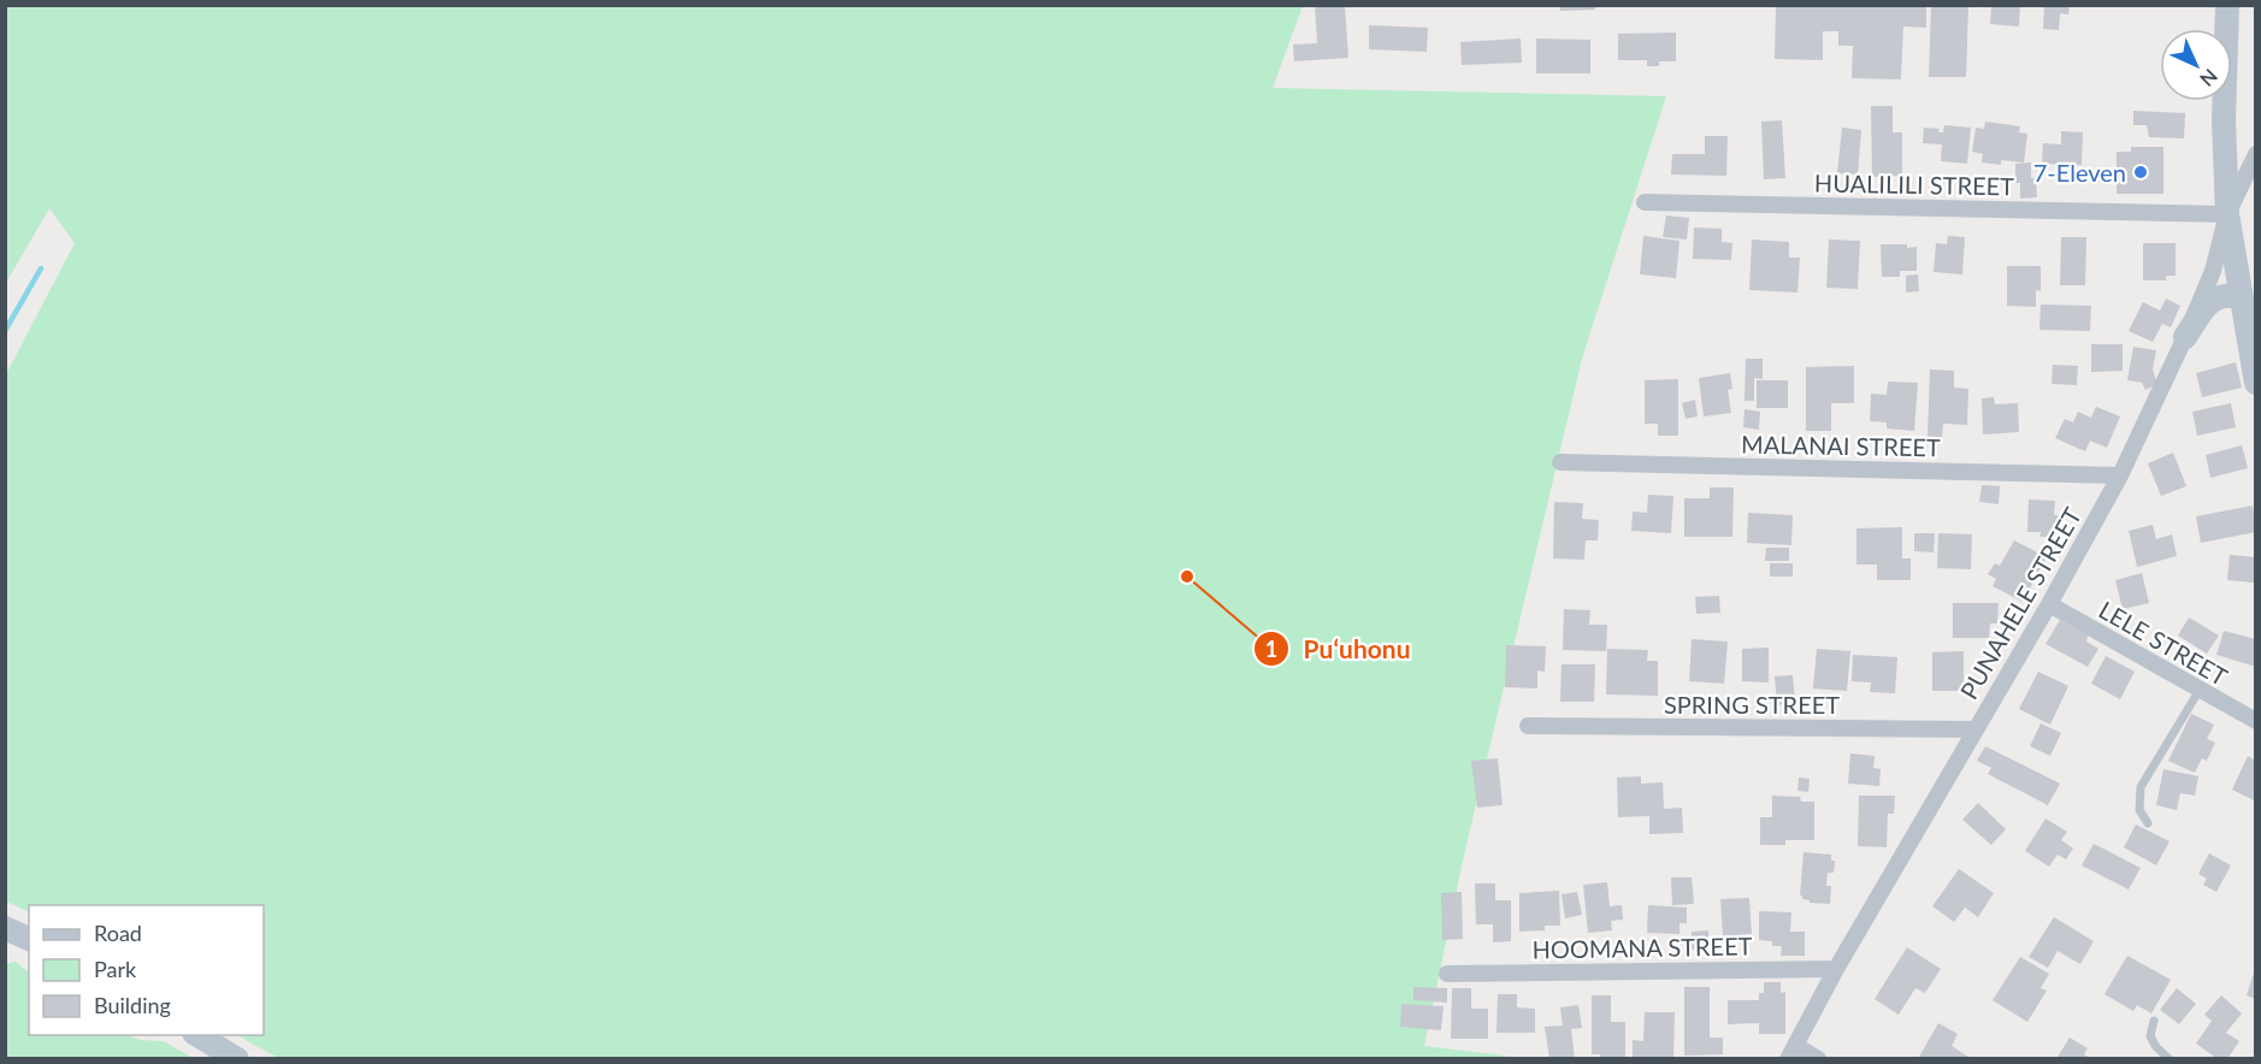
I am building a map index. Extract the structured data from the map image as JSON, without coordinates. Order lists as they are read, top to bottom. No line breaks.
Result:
{"streets":{"street":["HUALILILI STREET","MALANAI STREET","PUNAHELE STREET","LELE STREET","SPRING STREET","HOOMANA STREET"]},"crossings":[["HUALILILI STREET","PUNAHELE STREET"],["MALANAI STREET","PUNAHELE STREET"],["PUNAHELE STREET","LELE STREET"],["PUNAHELE STREET","SPRING STREET"],["PUNAHELE STREET","HOOMANA STREET"]],"places":["7-Eleven","Puʻuhonu"],"legend":["Road","Park","Building"],"north":"bottom right"}
